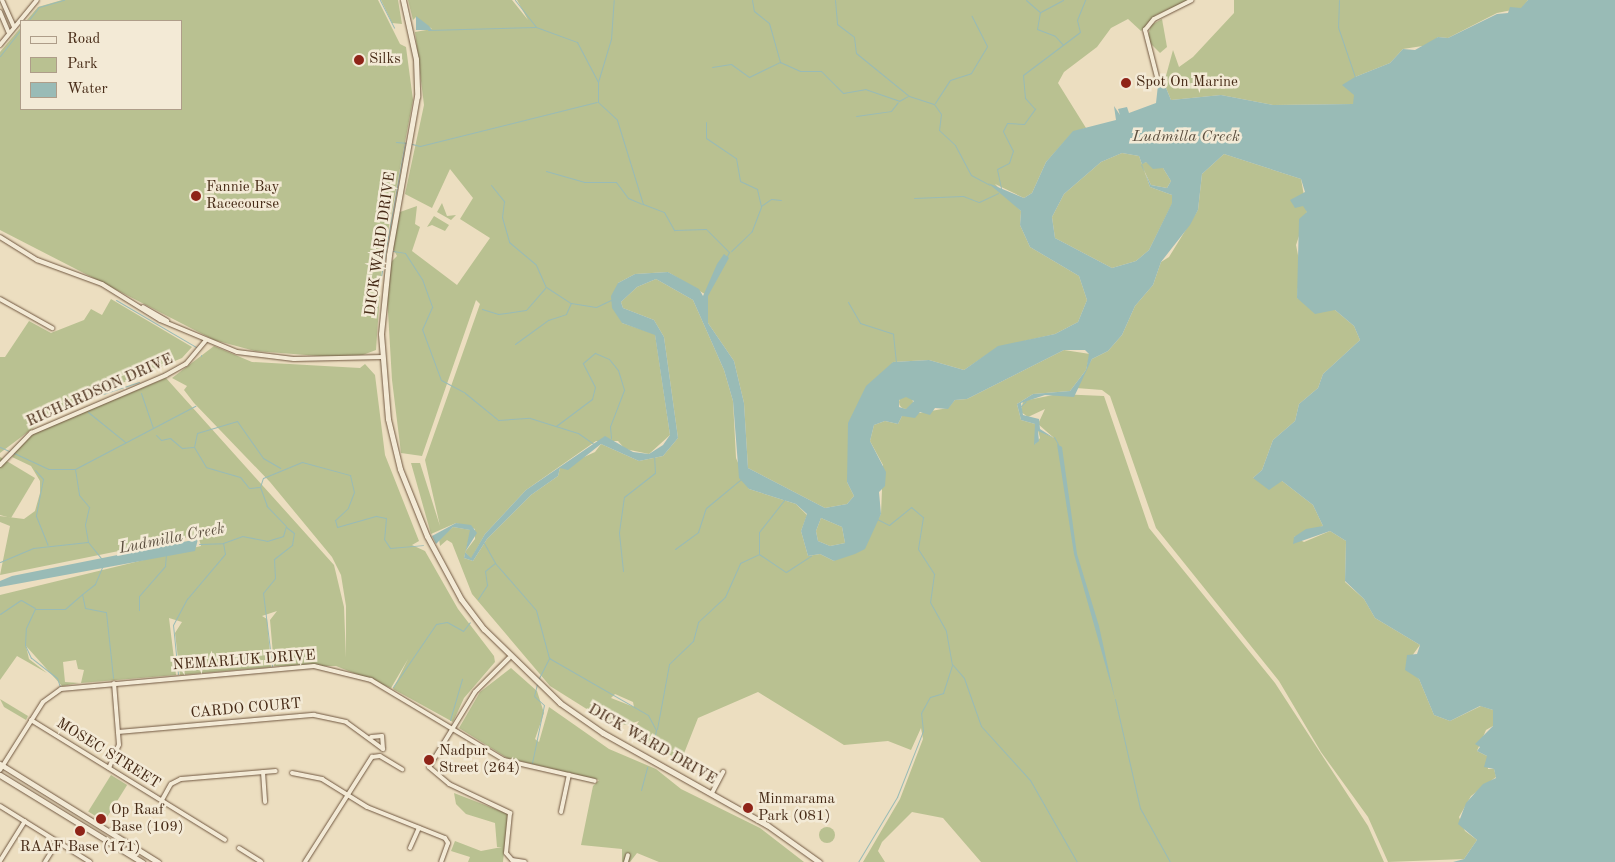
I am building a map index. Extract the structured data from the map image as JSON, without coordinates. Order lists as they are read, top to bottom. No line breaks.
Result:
{"streets":{"street":["DICK WARD DRIVE","RICHARDSON DRIVE","NEMARLUK DRIVE","CARDO COURT","MOSEC STREET"]},"crossings":[["NEMARLUK DRIVE","MOSEC STREET"]],"water":["Ludmilla Creek"],"places":["Silks","Spot On Marine","Fannie Bay Racecourse","Nadpur Street (264)","Minmarama Park (081)","Op Raaf Base (109)","RAAF Base (171)"],"legend":["Road","Park","Water"]}
